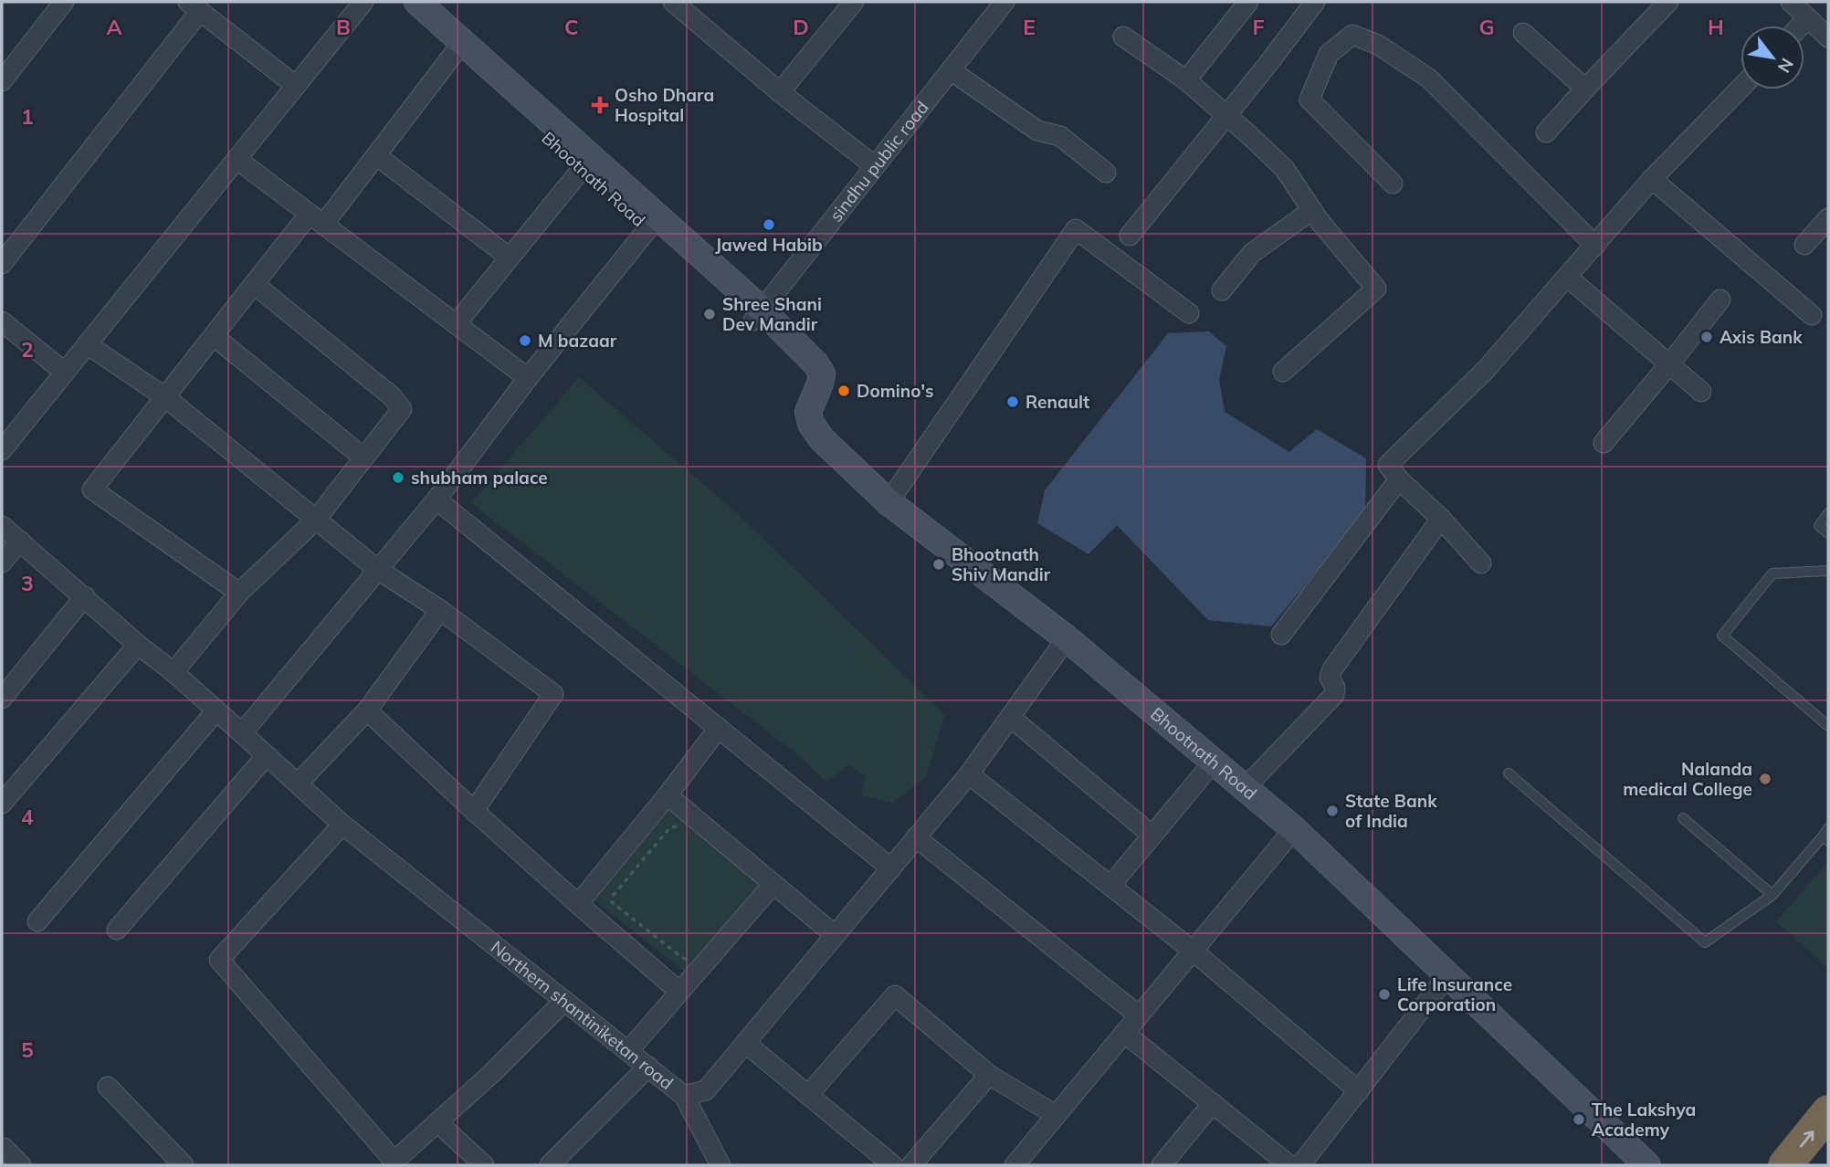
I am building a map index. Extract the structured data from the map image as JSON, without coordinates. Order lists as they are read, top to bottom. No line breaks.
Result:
{"streets":{"street":["sindhu public road","Bhootnath Road","Northern shantiniketan road"]},"crossings":[["sindhu public road","Bhootnath Road"],["Bhootnath Road","Northern shantiniketan road"]],"places":{"health":["Osho Dhara Hospital"],"other":["Jawed Habib","Shree Shani Dev Mandir","Axis Bank","M bazaar","Domino's","Renault","shubham palace","Bhootnath Shiv Mandir","Nalanda medical College","State Bank of India","Life Insurance Corporation","The Lakshya Academy"]},"north":"bottom right","grid":{"columns":["A","B","C","D","E","F","G","H"],"rows":["1","2","3","4","5"]}}
